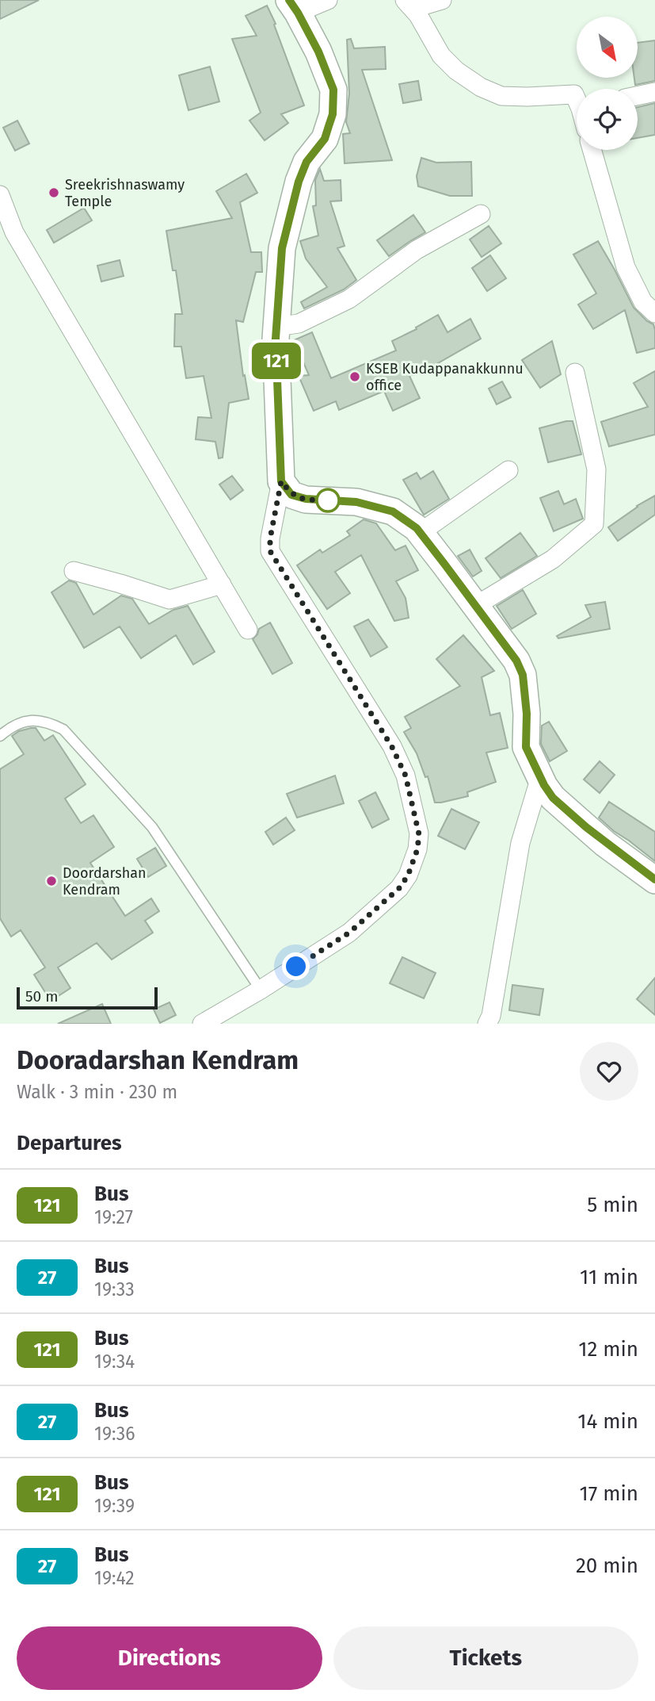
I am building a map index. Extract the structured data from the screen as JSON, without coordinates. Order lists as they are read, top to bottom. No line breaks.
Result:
{"places":["Sreekrishnaswamy Temple","KSEB Kudappanakkunnu office","Doordarshan Kendram"],"lines":["bus line 121"],"scale_bar":"50 m","north":"bottom right","page":{"on_map":"121","scale":"50 m","heading":[["Dooradarshan Kendram","Walk · 3 min · 230 m"],"Departures"],"list":[{"mark":"121","name":"Bus","note":"19:27","value":"5 min"},{"mark":"27","name":"Bus","note":"19:33","value":"11 min"},{"mark":"121","name":"Bus","note":"19:34","value":"12 min"},{"mark":"27","name":"Bus","note":"19:36","value":"14 min"},{"mark":"121","name":"Bus","note":"19:39","value":"17 min"},{"mark":"27","name":"Bus","note":"19:42","value":"20 min"}],"buttons":["Directions","Tickets"]}}
